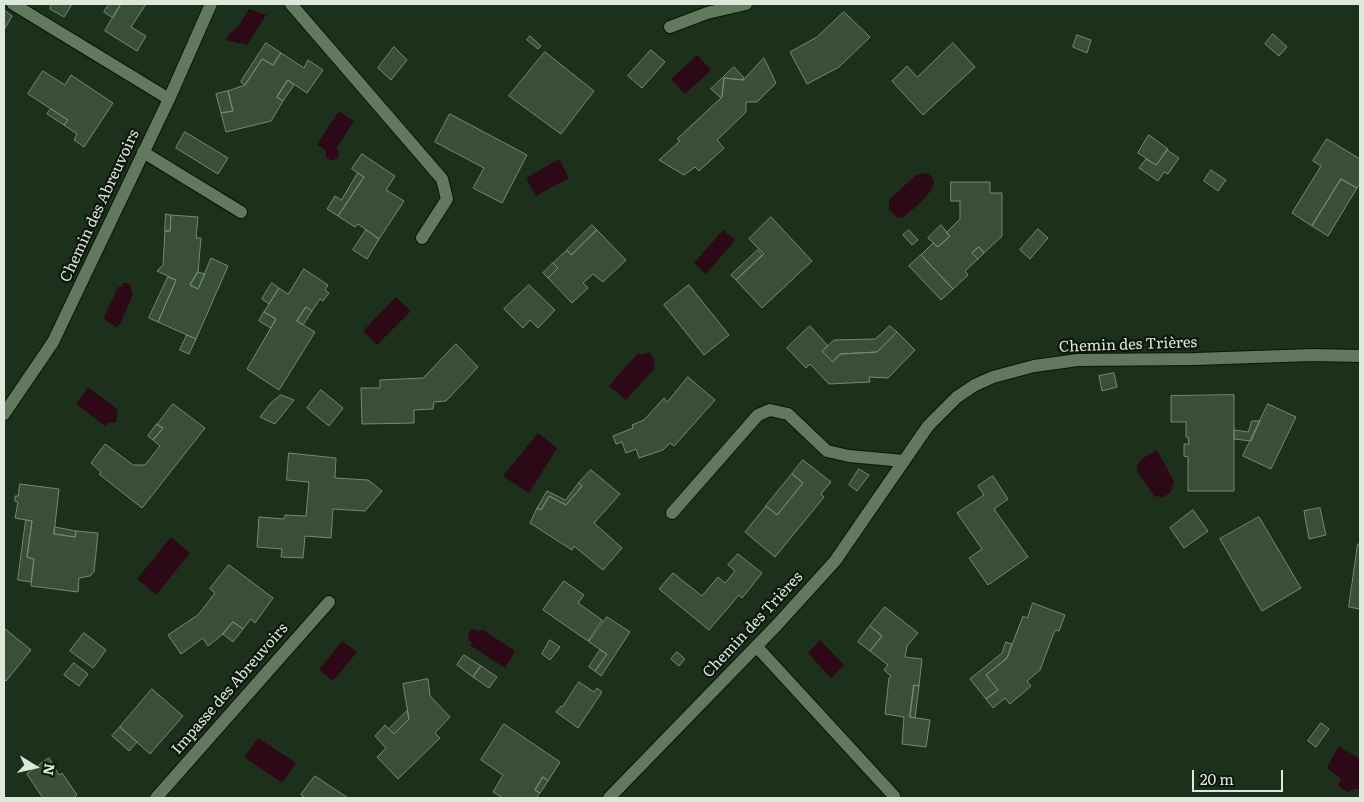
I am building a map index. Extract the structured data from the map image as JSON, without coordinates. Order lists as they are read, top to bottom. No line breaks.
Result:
{"streets":{"street":["Chemin des Abreuvoirs","Chemin des Trières","Impasse des Abreuvoirs"]},"scale_bar":"20 m","north":"right"}
